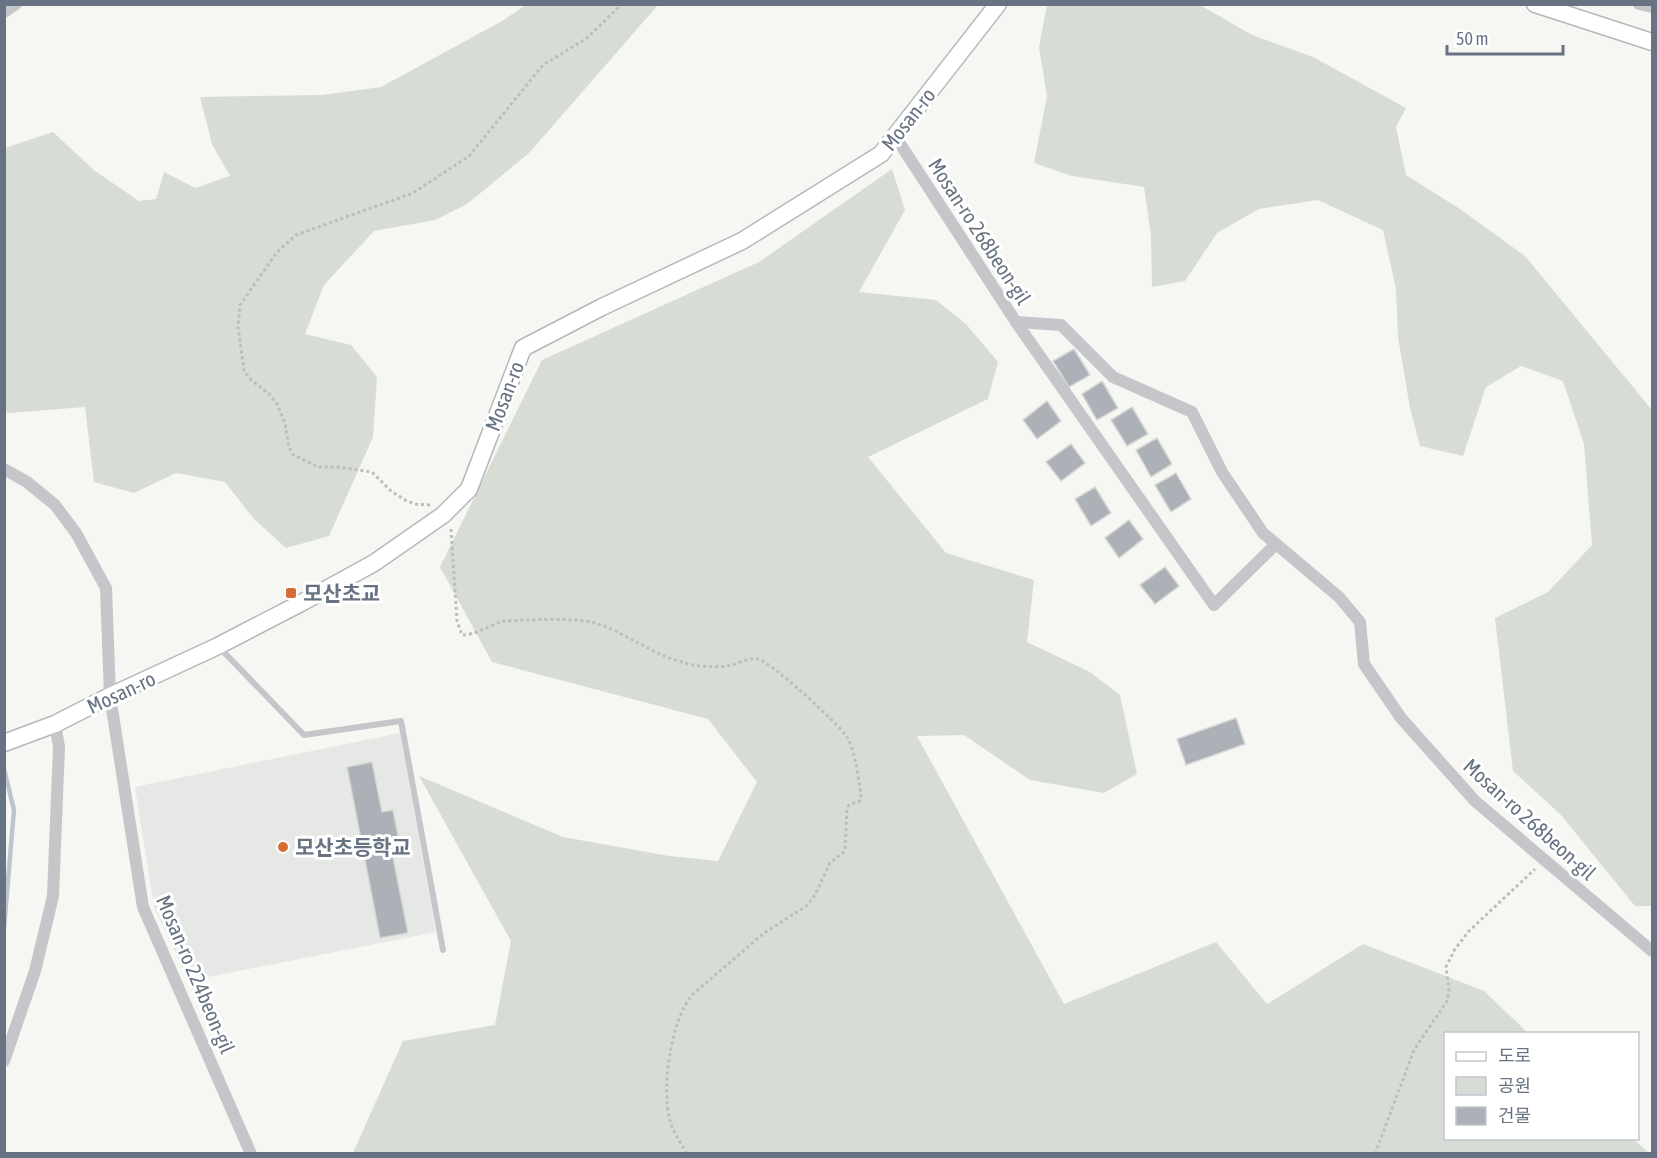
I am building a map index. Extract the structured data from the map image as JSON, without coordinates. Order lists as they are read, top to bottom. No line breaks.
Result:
{"streets":{"street":["Mosan-ro","Mosan-ro 268beon-gil","Mosan-ro 224beon-gil"]},"crossings":[["Mosan-ro","Mosan-ro 268beon-gil"],["Mosan-ro","Mosan-ro 224beon-gil"]],"places":{"transit":["모산초교"],"other":["모산초등학교"]},"legend":["도로","공원","건물"],"scale_bar":"50 m"}
